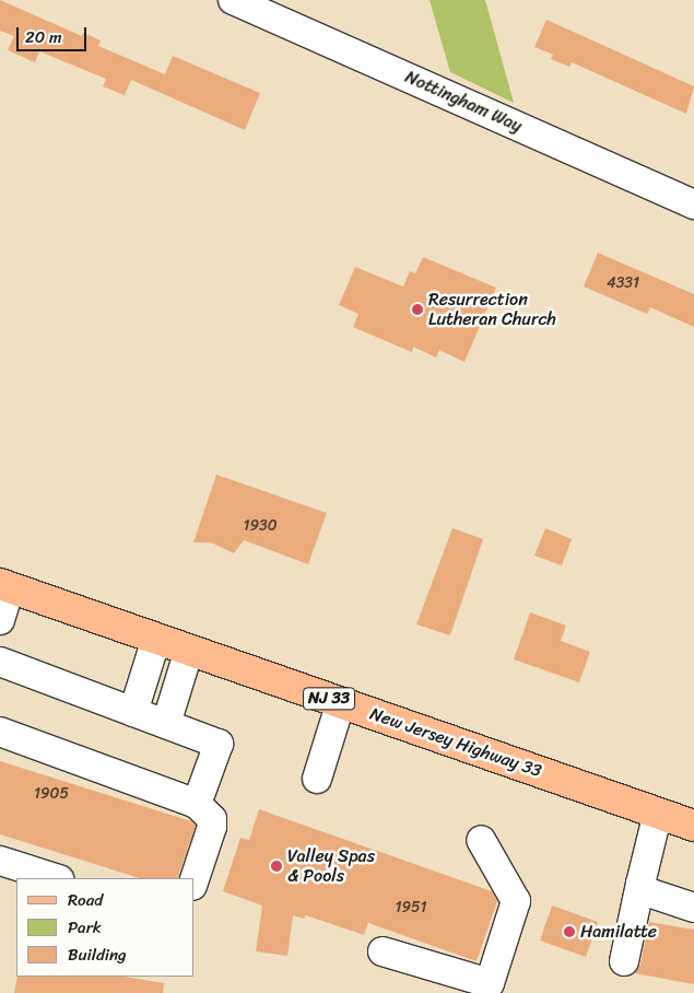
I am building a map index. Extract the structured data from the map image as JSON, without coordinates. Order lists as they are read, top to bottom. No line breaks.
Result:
{"streets":{"main road":["NJ 33","New Jersey Highway 33"],"street":["Nottingham Way"]},"places":["Resurrection Lutheran Church","Valley Spas & Pools","Hamilatte"],"house_numbers":["4331","1930","1905","1951"],"legend":["Road","Park","Building"],"scale_bar":"20 m"}
